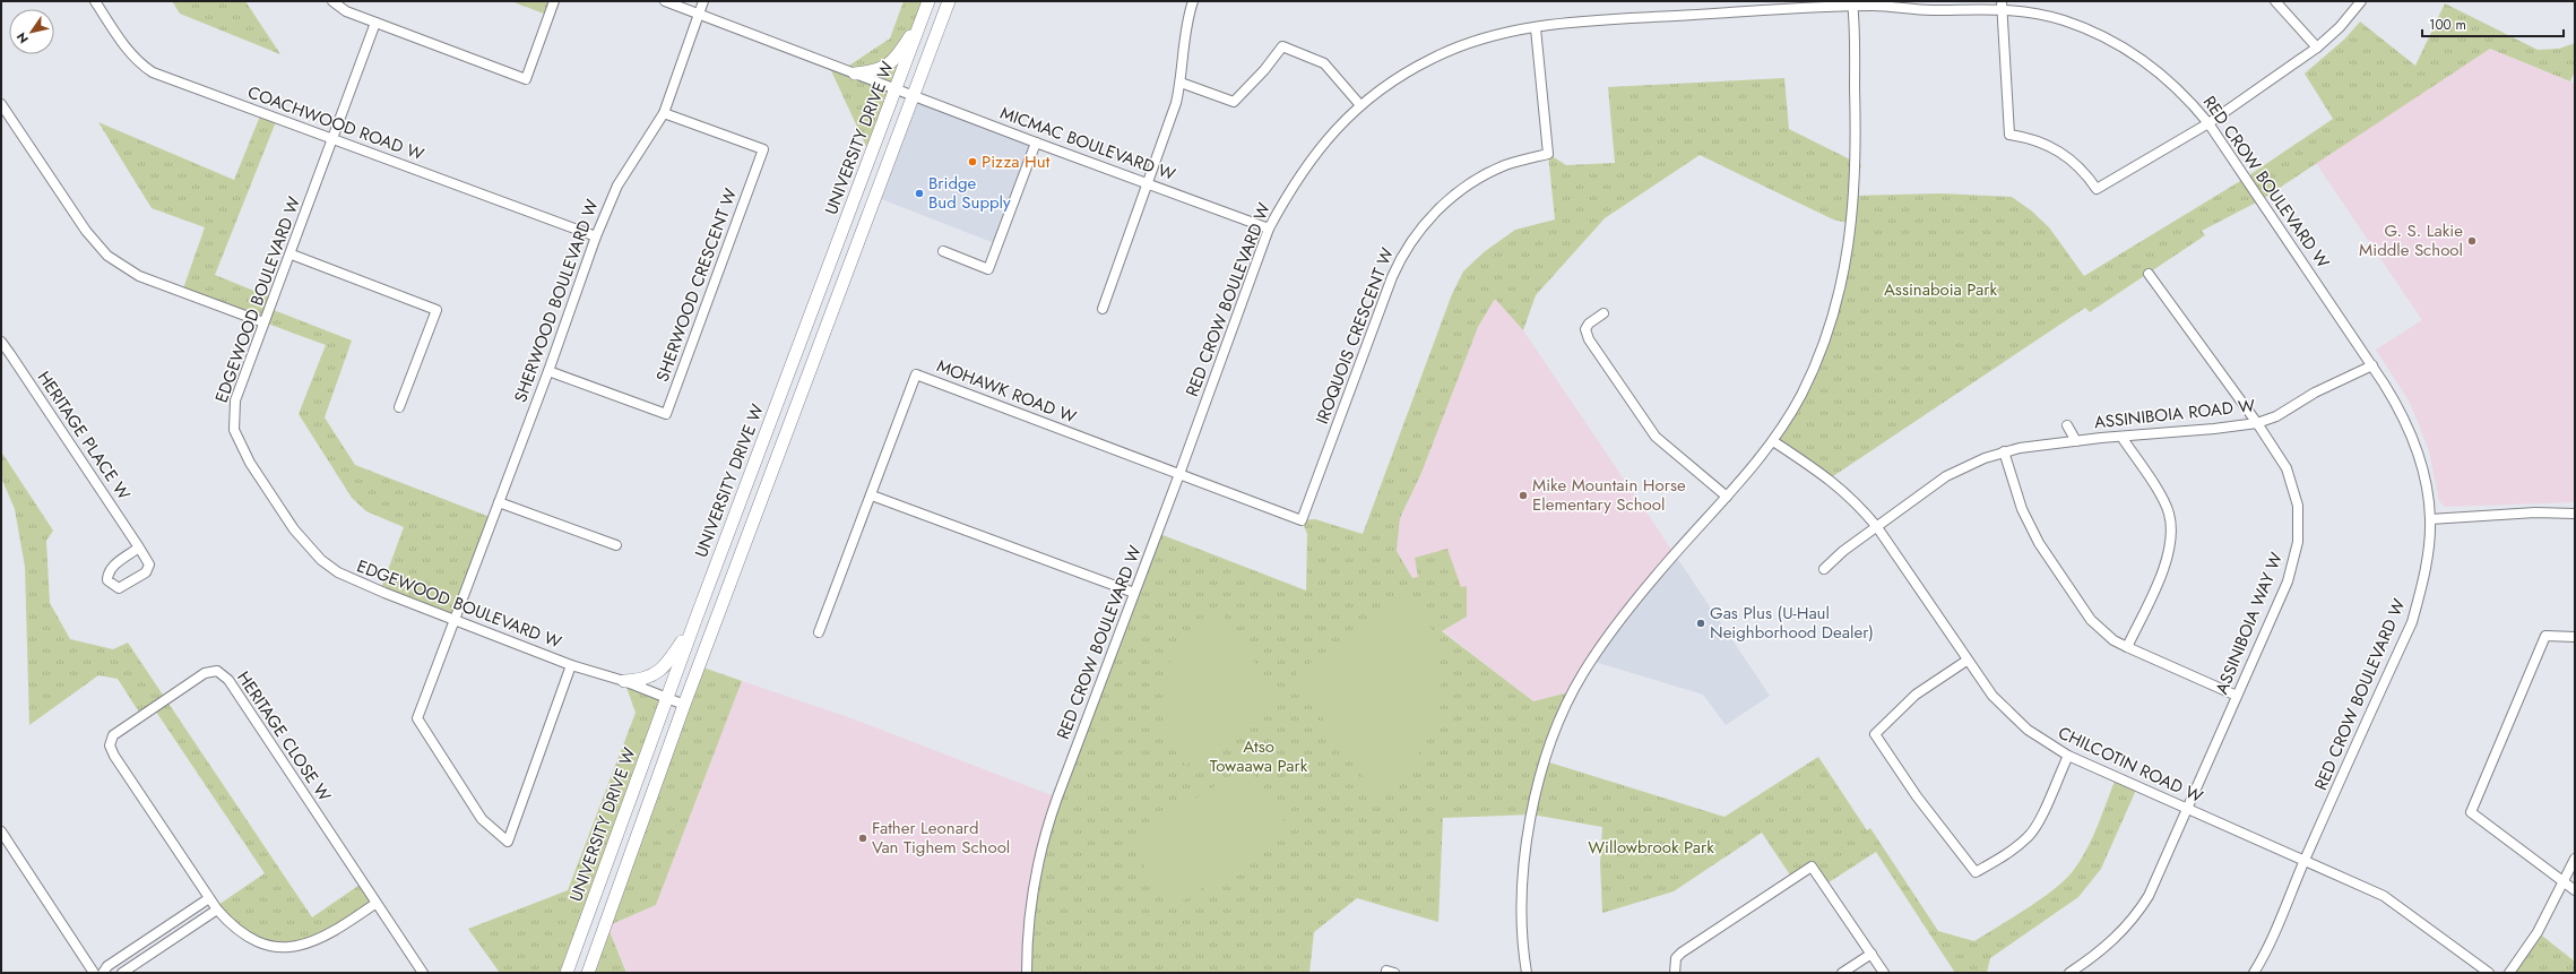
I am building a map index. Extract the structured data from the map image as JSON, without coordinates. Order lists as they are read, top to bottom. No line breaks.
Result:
{"streets":{"main road":["UNIVERSITY DRIVE W"],"street":["COACHWOOD ROAD W","MICMAC BOULEVARD W","RED CROW BOULEVARD W","SHERWOOD CRESCENT W","EDGEWOOD BOULEVARD W","SHERWOOD BOULEVARD W","IROQUOIS CRESCENT W","MOHAWK ROAD W","ASSINIBOIA ROAD W","HERITAGE PLACE W","ASSINIBOIA WAY W","HERITAGE CLOSE W","CHILCOTIN ROAD W"]},"crossings":[["COACHWOOD ROAD W","EDGEWOOD BOULEVARD W"],["COACHWOOD ROAD W","SHERWOOD BOULEVARD W"],["UNIVERSITY DRIVE W","MICMAC BOULEVARD W"],["UNIVERSITY DRIVE W","EDGEWOOD BOULEVARD W"],["MICMAC BOULEVARD W","RED CROW BOULEVARD W"],["MICMAC BOULEVARD W","SHERWOOD BOULEVARD W"],["RED CROW BOULEVARD W","IROQUOIS CRESCENT W"],["RED CROW BOULEVARD W","MOHAWK ROAD W"],["RED CROW BOULEVARD W","ASSINIBOIA ROAD W"],["RED CROW BOULEVARD W","CHILCOTIN ROAD W"],["SHERWOOD CRESCENT W","SHERWOOD BOULEVARD W"],["EDGEWOOD BOULEVARD W","SHERWOOD BOULEVARD W"],["IROQUOIS CRESCENT W","MOHAWK ROAD W"],["ASSINIBOIA ROAD W","ASSINIBOIA WAY W"],["ASSINIBOIA ROAD W","CHILCOTIN ROAD W"],["ASSINIBOIA WAY W","CHILCOTIN ROAD W"]],"parks":["Assinaboia Park","Atso Towaawa Park","Willowbrook Park"],"places":["Pizza Hut","Bridge Bud Supply","G. S. Lakie Middle School","Mike Mountain Horse Elementary School","Gas Plus (U-Haul Neighborhood Dealer)","Father Leonard Van Tighem School"],"scale_bar":"100 m","north":"bottom left"}
